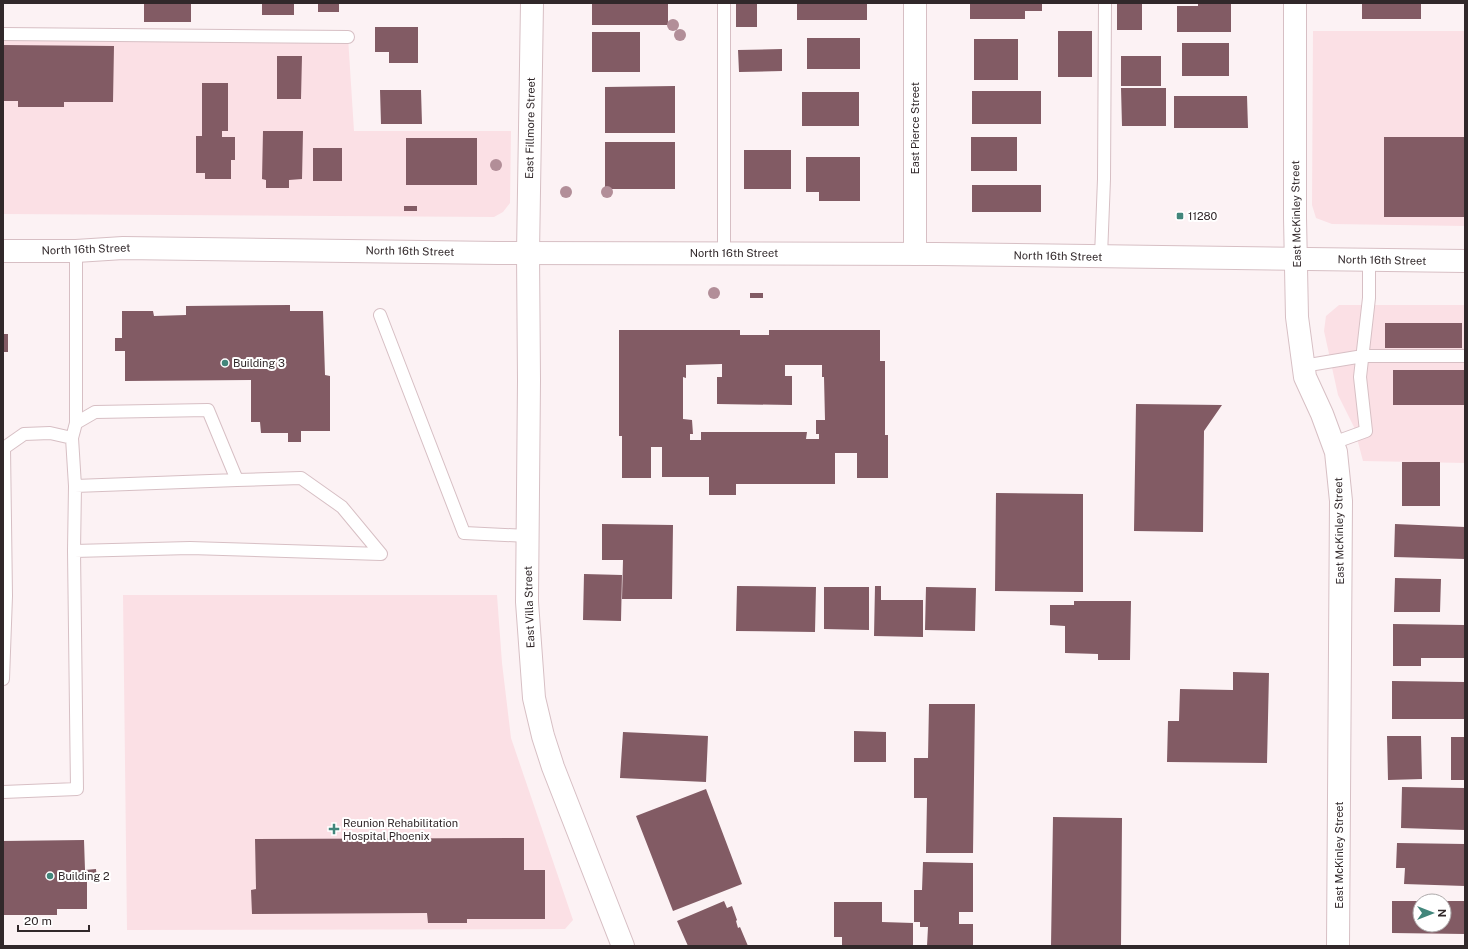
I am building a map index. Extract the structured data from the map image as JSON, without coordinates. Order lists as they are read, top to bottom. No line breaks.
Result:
{"streets":{"street":["East Fillmore Street","East Pierce Street","East McKinley Street","North 16th Street","East Villa Street"]},"crossings":[["East Fillmore Street","North 16th Street"],["East Fillmore Street","East Villa Street"],["East Pierce Street","North 16th Street"],["East McKinley Street","North 16th Street"],["North 16th Street","East Villa Street"]],"places":{"transit":["11280"],"other":["Building 3","Building 2"],"health":["Reunion Rehabilitation Hospital Phoenix"]},"scale_bar":"20 m","north":"right"}
